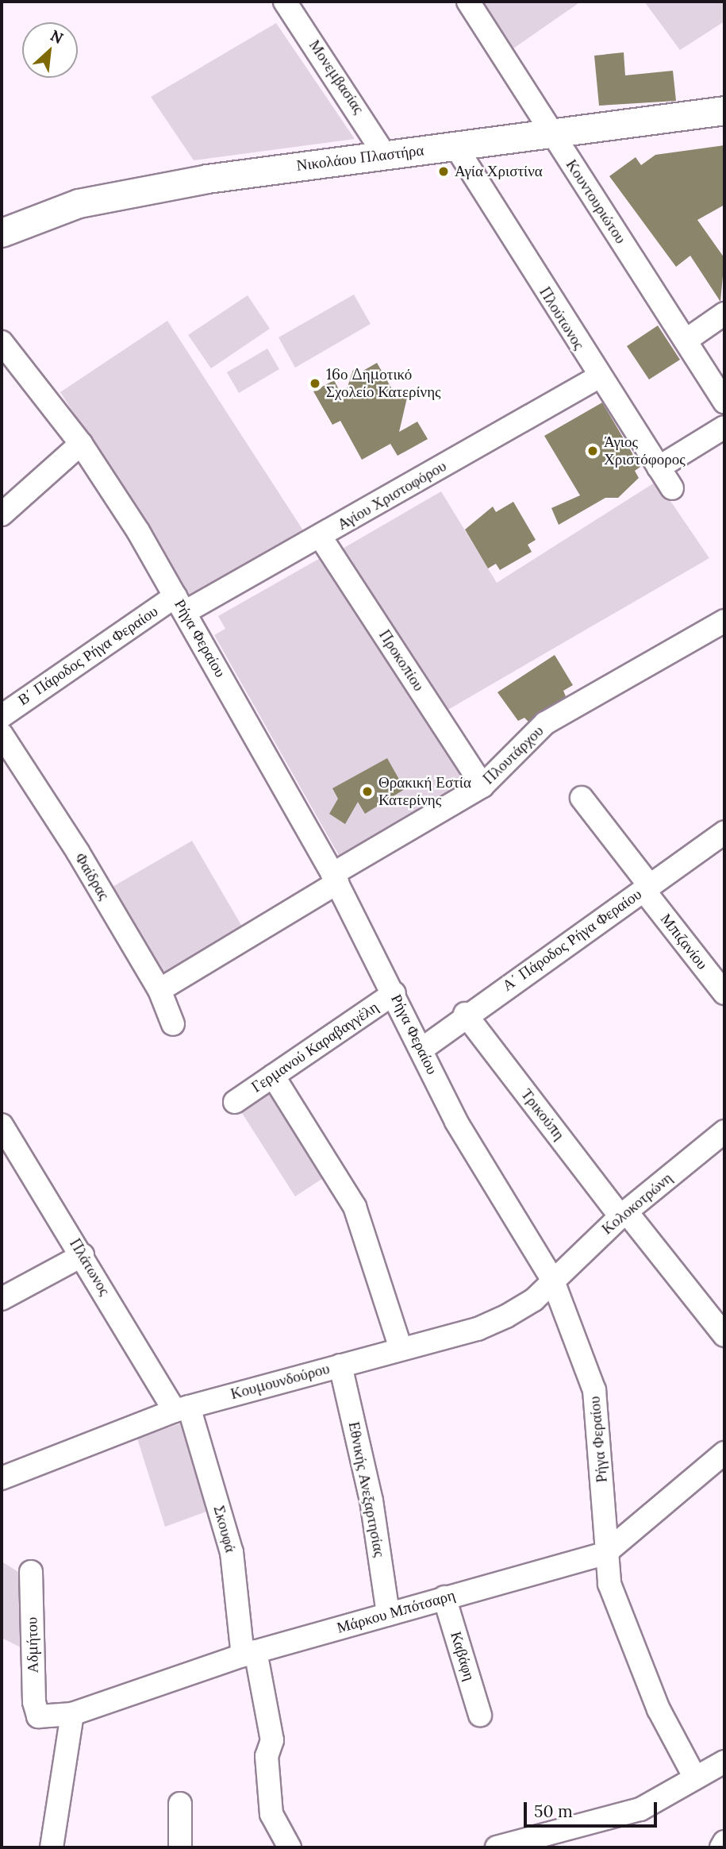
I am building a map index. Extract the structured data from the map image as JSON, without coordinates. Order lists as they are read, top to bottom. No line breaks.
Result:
{"streets":{"main road":["Νικολάου Πλαστήρα"],"street":["Μονεμβασίας","Κουντουριώτου","Πλούτωνος","Αγίου Χριστοφόρου","Ρήγα Φεραίου","Β΄ Πάροδος Ρήγα Φεραίου","Προκοπίου","Πλουτάρχου","Φαίδρας","Α΄ Πάροδος Ρήγα Φεραίου","Μπιζανίου","Γερμανού Καραβαγγέλη","Τρικούπη","Κολοκοτρώνη","Πλάτωνος","Κουμουνδούρου","Εθνικής Ανεξαρτησίας","Σκουφά","Μάρκου Μπότσαρη","Αδμήτου","Καβάφη"]},"crossings":[["Μονεμβασίας","Νικολάου Πλαστήρα"],["Νικολάου Πλαστήρα","Κουντουριώτου"],["Νικολάου Πλαστήρα","Πλούτωνος"],["Πλούτωνος","Αγίου Χριστοφόρου"],["Αγίου Χριστοφόρου","Ρήγα Φεραίου"],["Αγίου Χριστοφόρου","Β΄ Πάροδος Ρήγα Φεραίου"],["Αγίου Χριστοφόρου","Προκοπίου"],["Ρήγα Φεραίου","Β΄ Πάροδος Ρήγα Φεραίου"],["Ρήγα Φεραίου","Πλουτάρχου"],["Ρήγα Φεραίου","Α΄ Πάροδος Ρήγα Φεραίου"],["Ρήγα Φεραίου","Γερμανού Καραβαγγέλη"],["Ρήγα Φεραίου","Κολοκοτρώνη"],["Ρήγα Φεραίου","Κουμουνδούρου"],["Ρήγα Φεραίου","Μάρκου Μπότσαρη"],["Προκοπίου","Πλουτάρχου"],["Πλουτάρχου","Φαίδρας"],["Α΄ Πάροδος Ρήγα Φεραίου","Μπιζανίου"],["Α΄ Πάροδος Ρήγα Φεραίου","Τρικούπη"],["Τρικούπη","Κολοκοτρώνη"],["Κολοκοτρώνη","Κουμουνδούρου"],["Πλάτωνος","Κουμουνδούρου"],["Πλάτωνος","Σκουφά"],["Κουμουνδούρου","Εθνικής Ανεξαρτησίας"],["Κουμουνδούρου","Σκουφά"],["Εθνικής Ανεξαρτησίας","Μάρκου Μπότσαρη"],["Σκουφά","Μάρκου Μπότσαρη"],["Μάρκου Μπότσαρη","Αδμήτου"],["Μάρκου Μπότσαρη","Καβάφη"]],"places":["Αγία Χριστίνα","16ο Δημοτικό Σχολείο Κατερίνης","Άγιος Χριστόφορος","Θρακική Εστία Κατερίνης"],"scale_bar":"50 m","north":"top right"}
